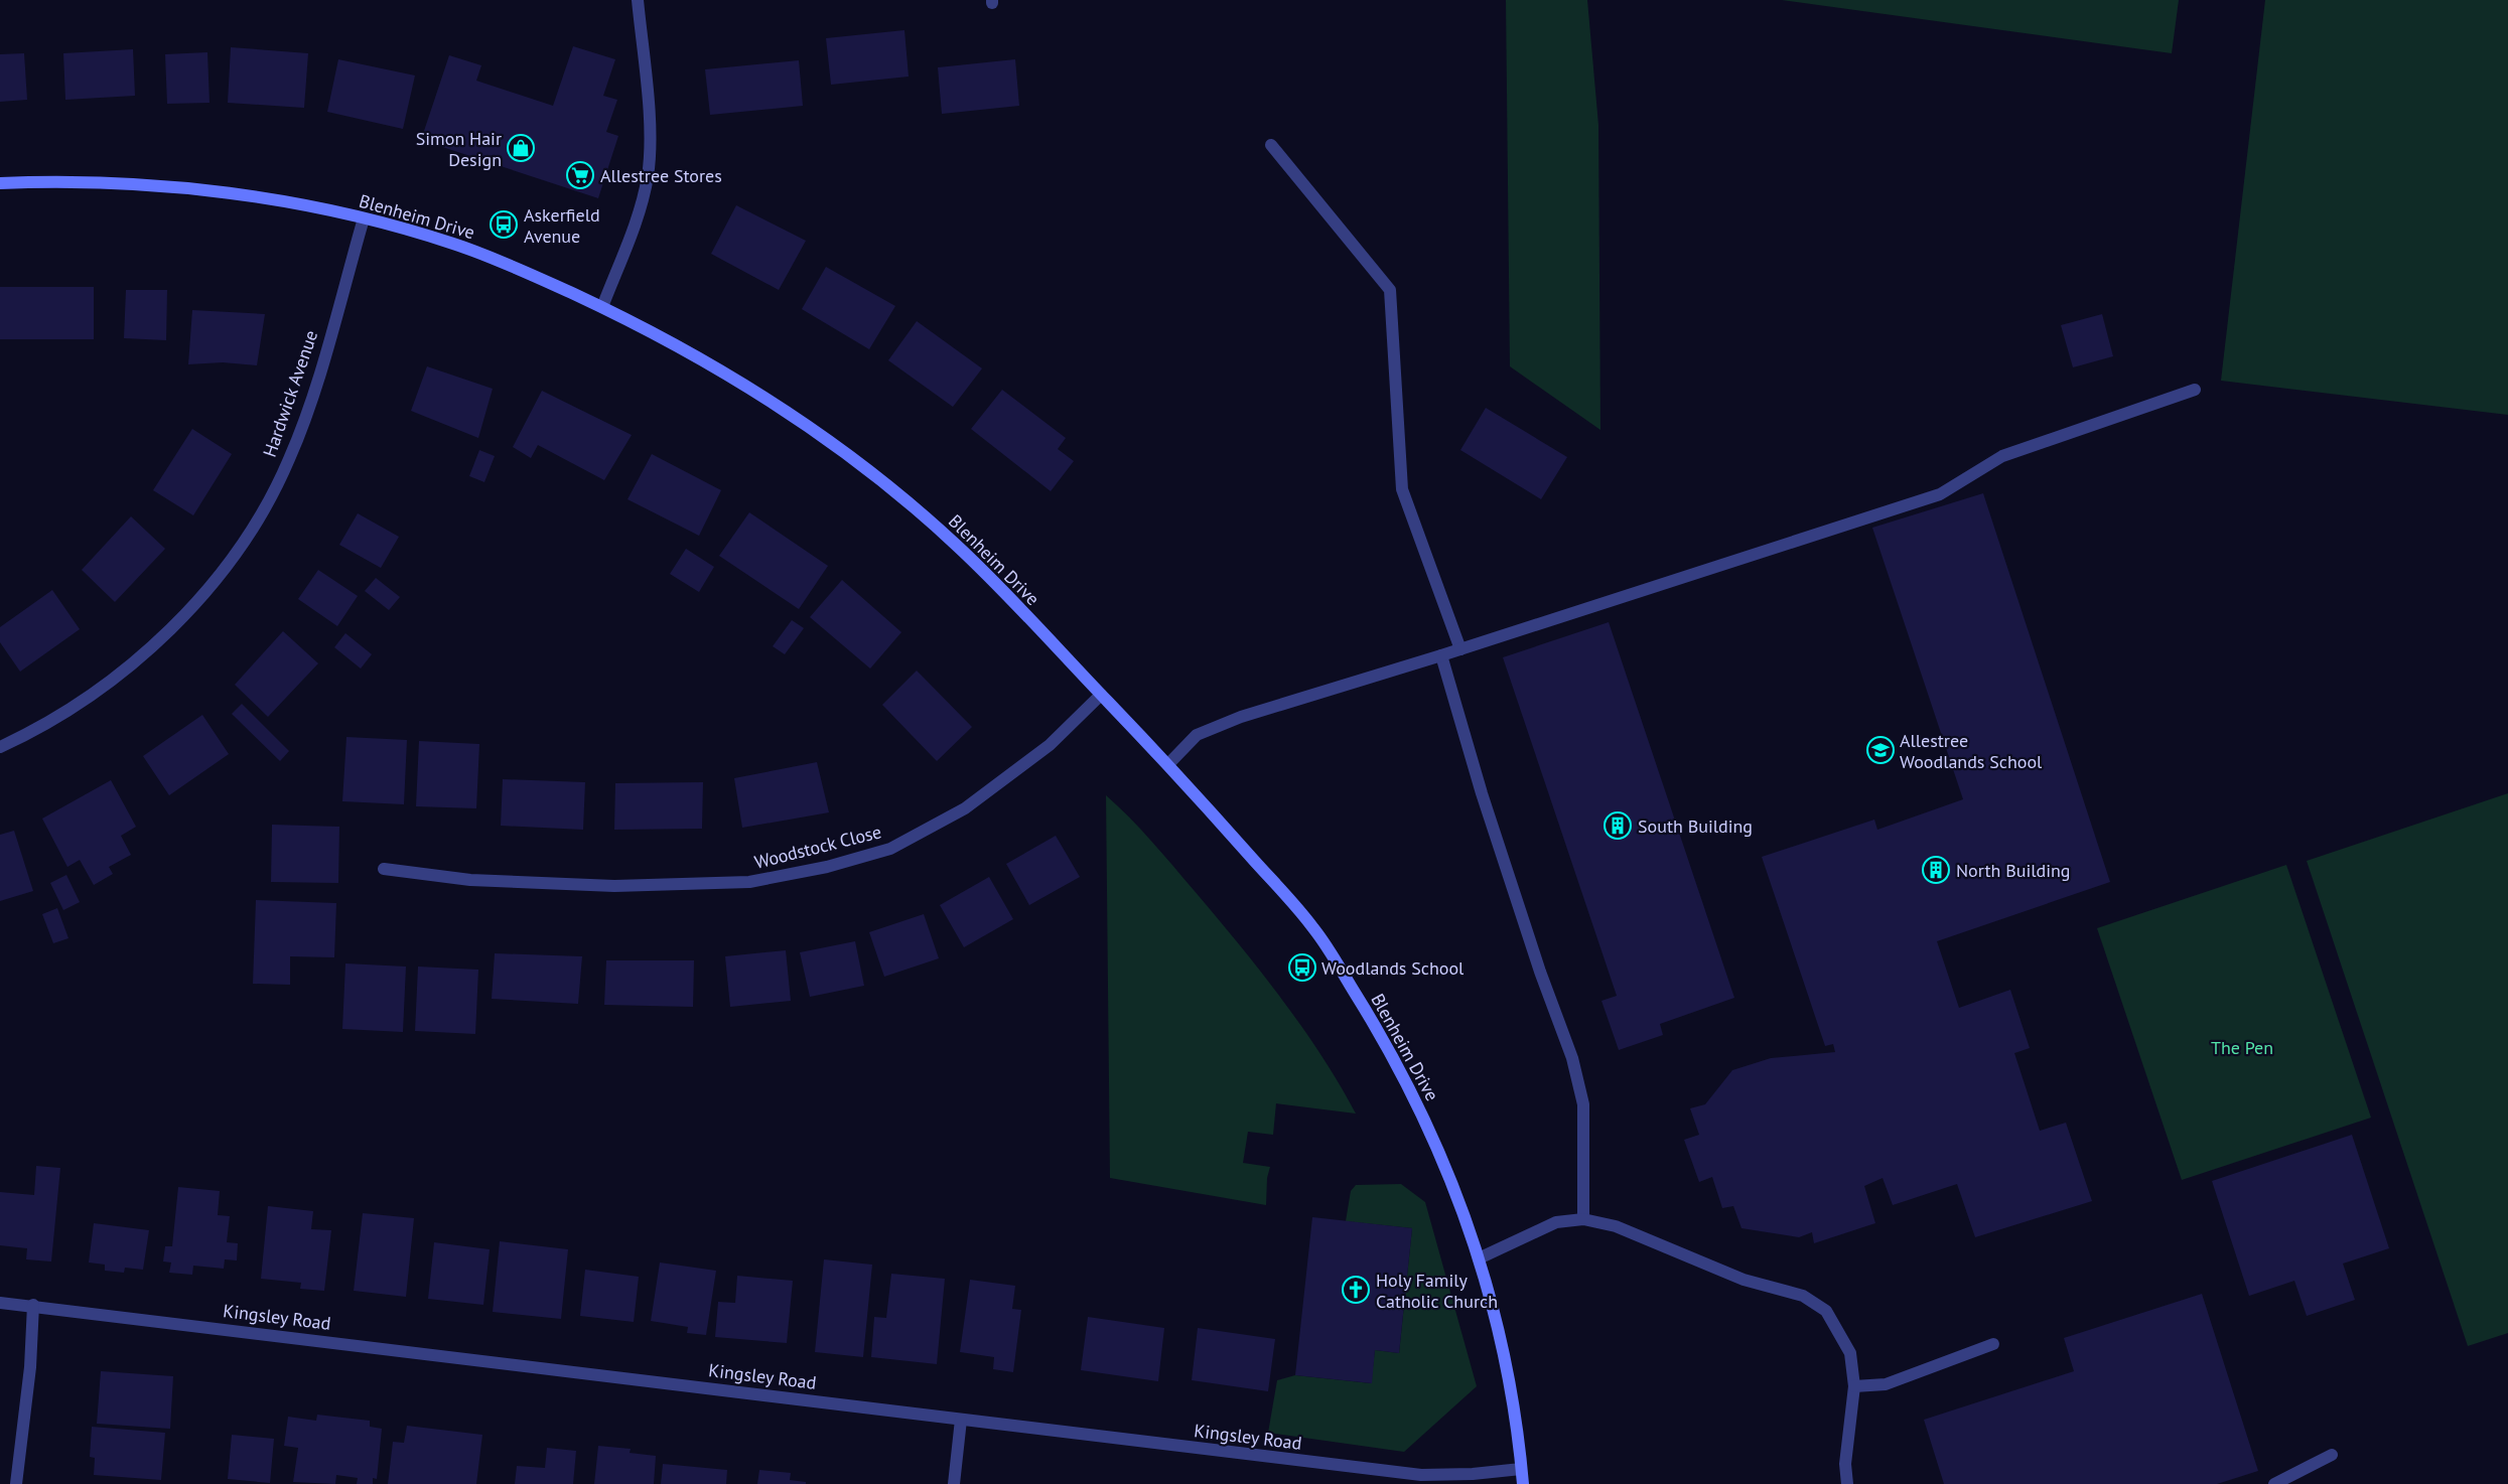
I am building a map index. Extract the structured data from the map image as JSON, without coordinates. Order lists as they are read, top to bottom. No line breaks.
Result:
{"streets":{"street":["Blenheim Drive","Hardwick Avenue","Woodstock Close","Kingsley Road"]},"crossings":[["Blenheim Drive","Hardwick Avenue"],["Blenheim Drive","Woodstock Close"],["Blenheim Drive","Kingsley Road"]],"parks":["The Pen"],"places":{"shop":["Simon Hair Design"],"supermarket":["Allestree Stores"],"bus stop":["Askerfield Avenue","Woodlands School"],"school or university":["Allestree Woodlands School"],"building":["South Building","North Building"],"church":["Holy Family Catholic Church"]}}
